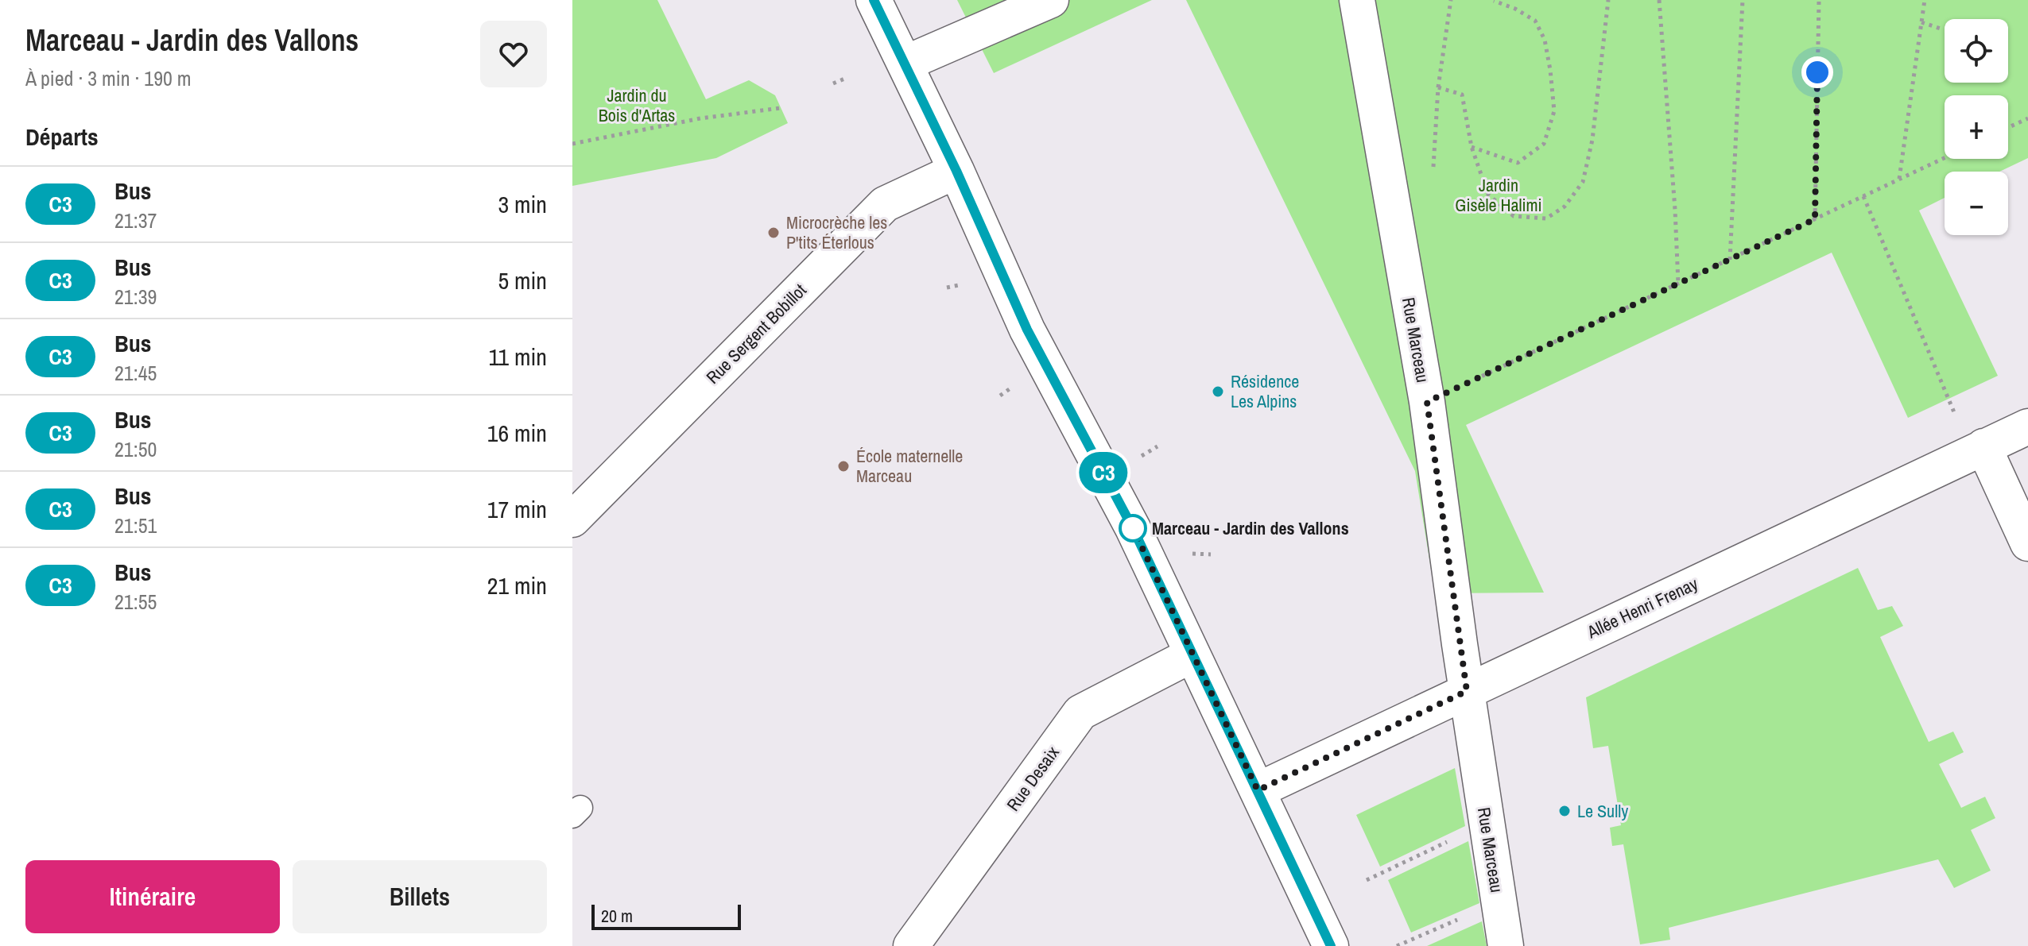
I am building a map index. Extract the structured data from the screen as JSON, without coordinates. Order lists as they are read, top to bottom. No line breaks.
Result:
{"streets":{"street":["Rue Sergent Bobillot","Rue Marceau","Allée Henri Frenay","Rue Desaix"]},"crossings":[["Rue Marceau","Allée Henri Frenay"]],"parks":["Jardin du Bois d'Artas","Jardin Gisèle Halimi"],"places":["Microcrèche les P'tits Éterlous","Résidence Les Alpins","École maternelle Marceau","Marceau - Jardin des Vallons","Le Sully"],"lines":["bus line C3"],"scale_bar":"20 m","page":{"heading":[["Marceau - Jardin des Vallons","À pied · 3 min · 190 m"],"Départs"],"on_map":"C3","map_buttons":["+","−"],"list":[{"mark":"C3","name":"Bus","note":"21:37","value":"3 min"},{"mark":"C3","name":"Bus","note":"21:39","value":"5 min"},{"mark":"C3","name":"Bus","note":"21:45","value":"11 min"},{"mark":"C3","name":"Bus","note":"21:50","value":"16 min"},{"mark":"C3","name":"Bus","note":"21:51","value":"17 min"},{"mark":"C3","name":"Bus","note":"21:55","value":"21 min"}],"buttons":["Itinéraire","Billets"],"scale":"20 m"}}
